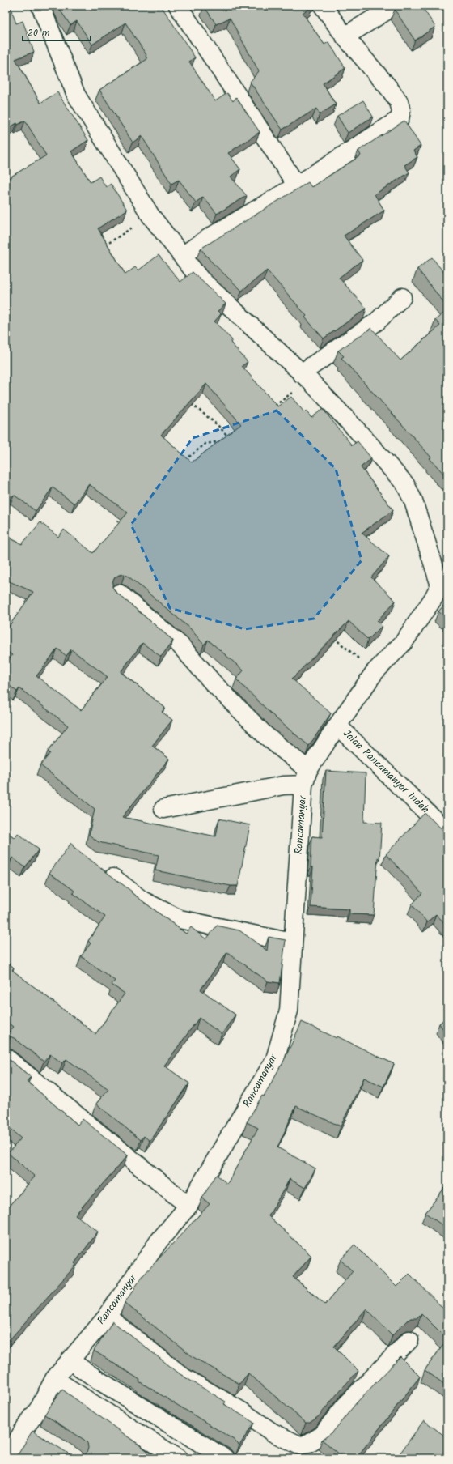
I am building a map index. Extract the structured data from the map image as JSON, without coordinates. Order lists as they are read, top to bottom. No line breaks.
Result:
{"streets":{"street":["Jalan Rancamanyar Indah","Rancamanyar"]},"crossings":[["Jalan Rancamanyar Indah","Rancamanyar"]],"scale_bar":"20 m"}
